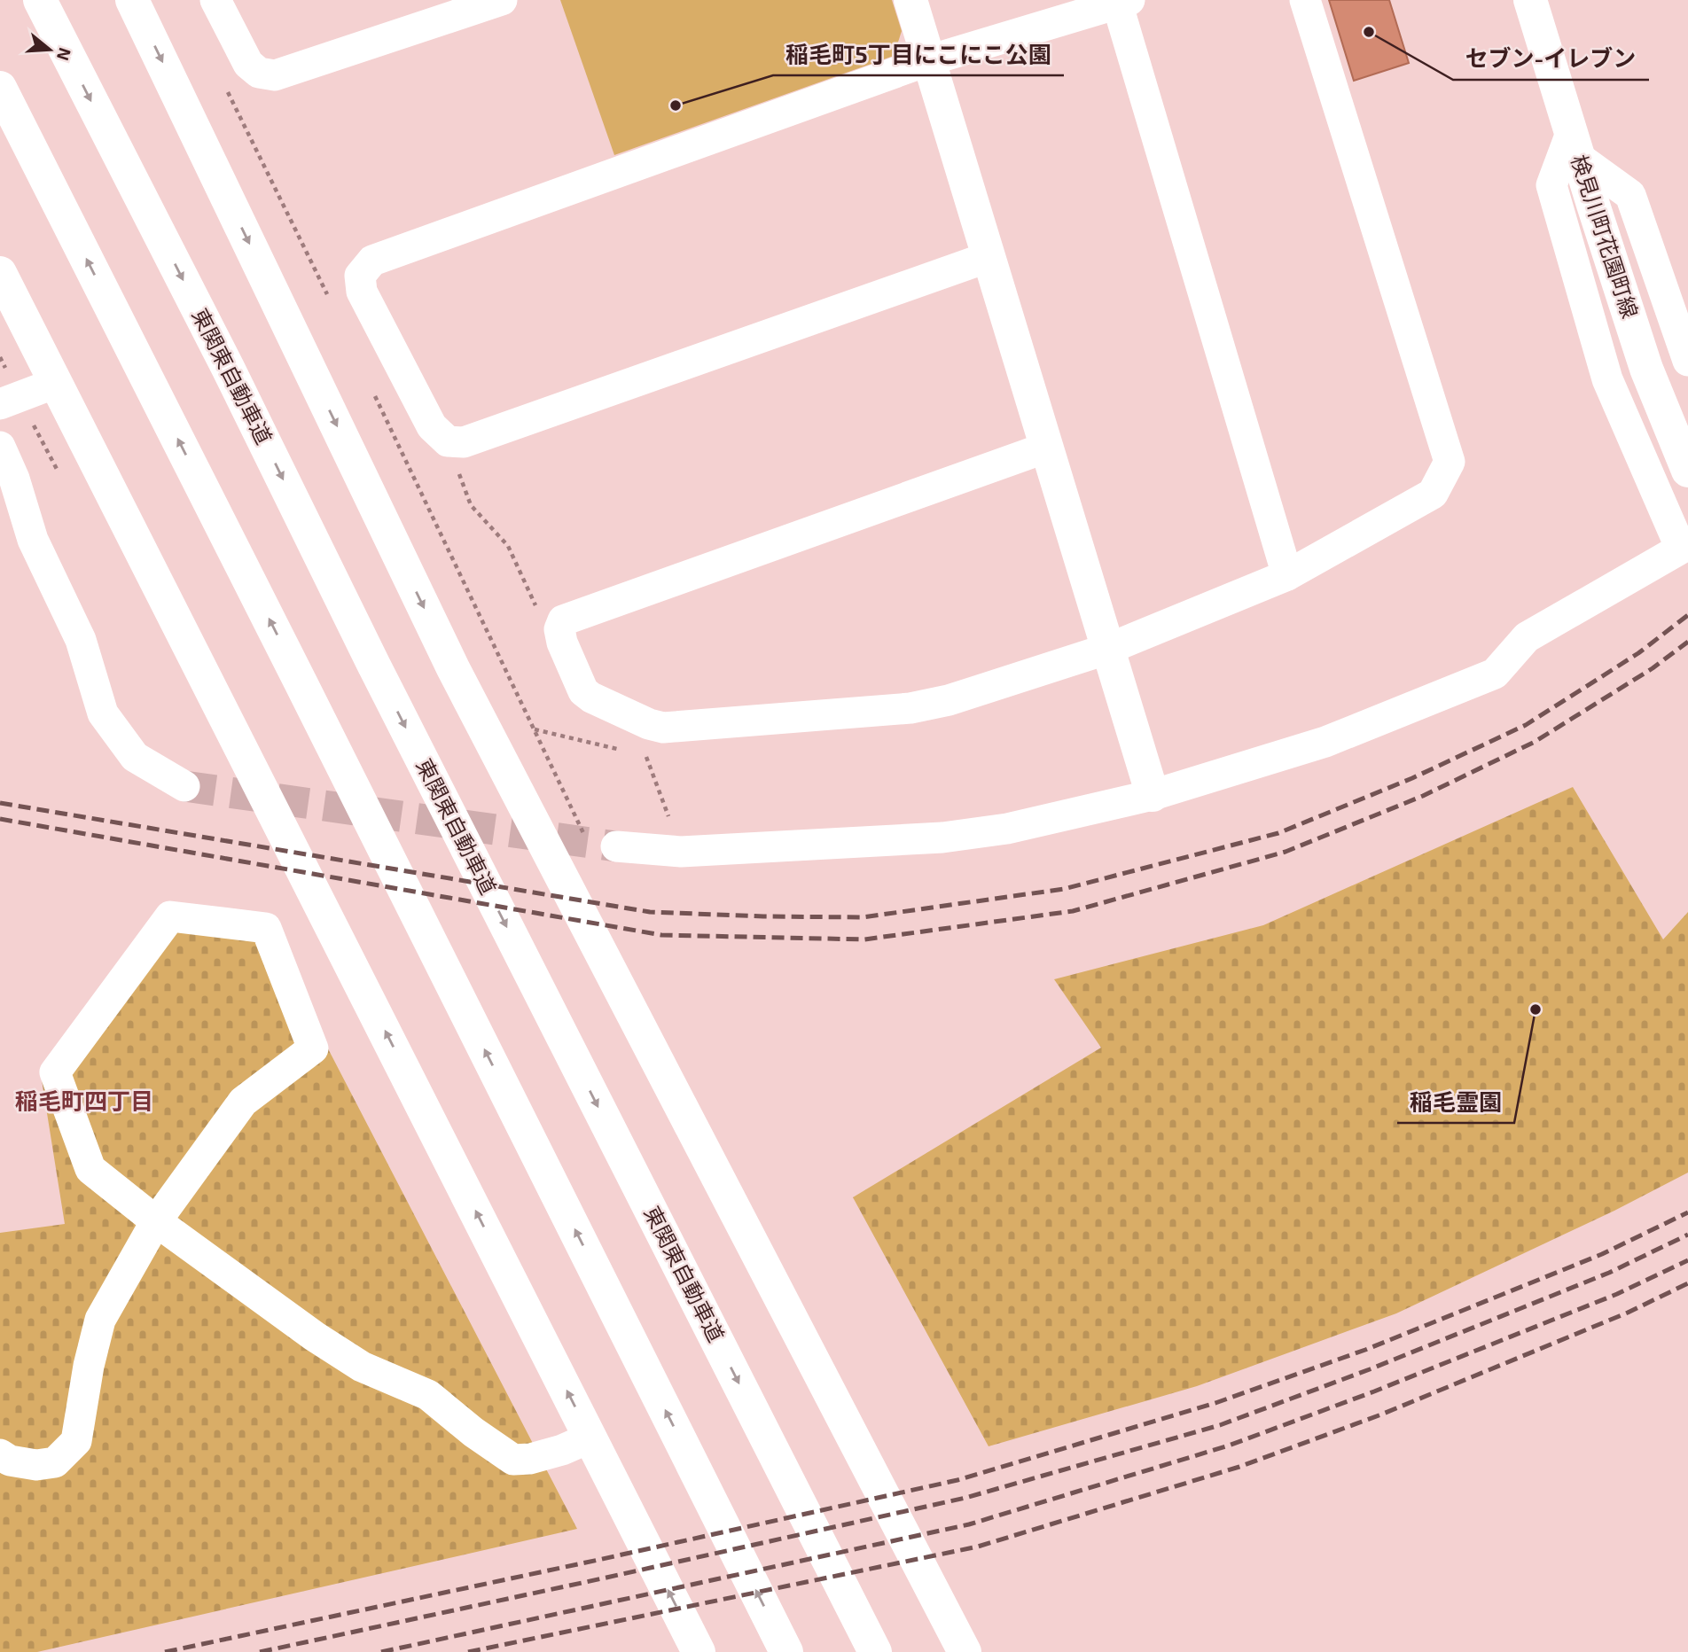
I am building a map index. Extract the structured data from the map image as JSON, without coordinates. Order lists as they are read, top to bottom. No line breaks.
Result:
{"streets":{"main road":["検見川町花園町線","東関東自動車道"]},"districts":["稲毛町四丁目"],"places":["セブン-イレブン","稲毛町5丁目にこにこ公園","稲毛霊園"],"north":"right"}
